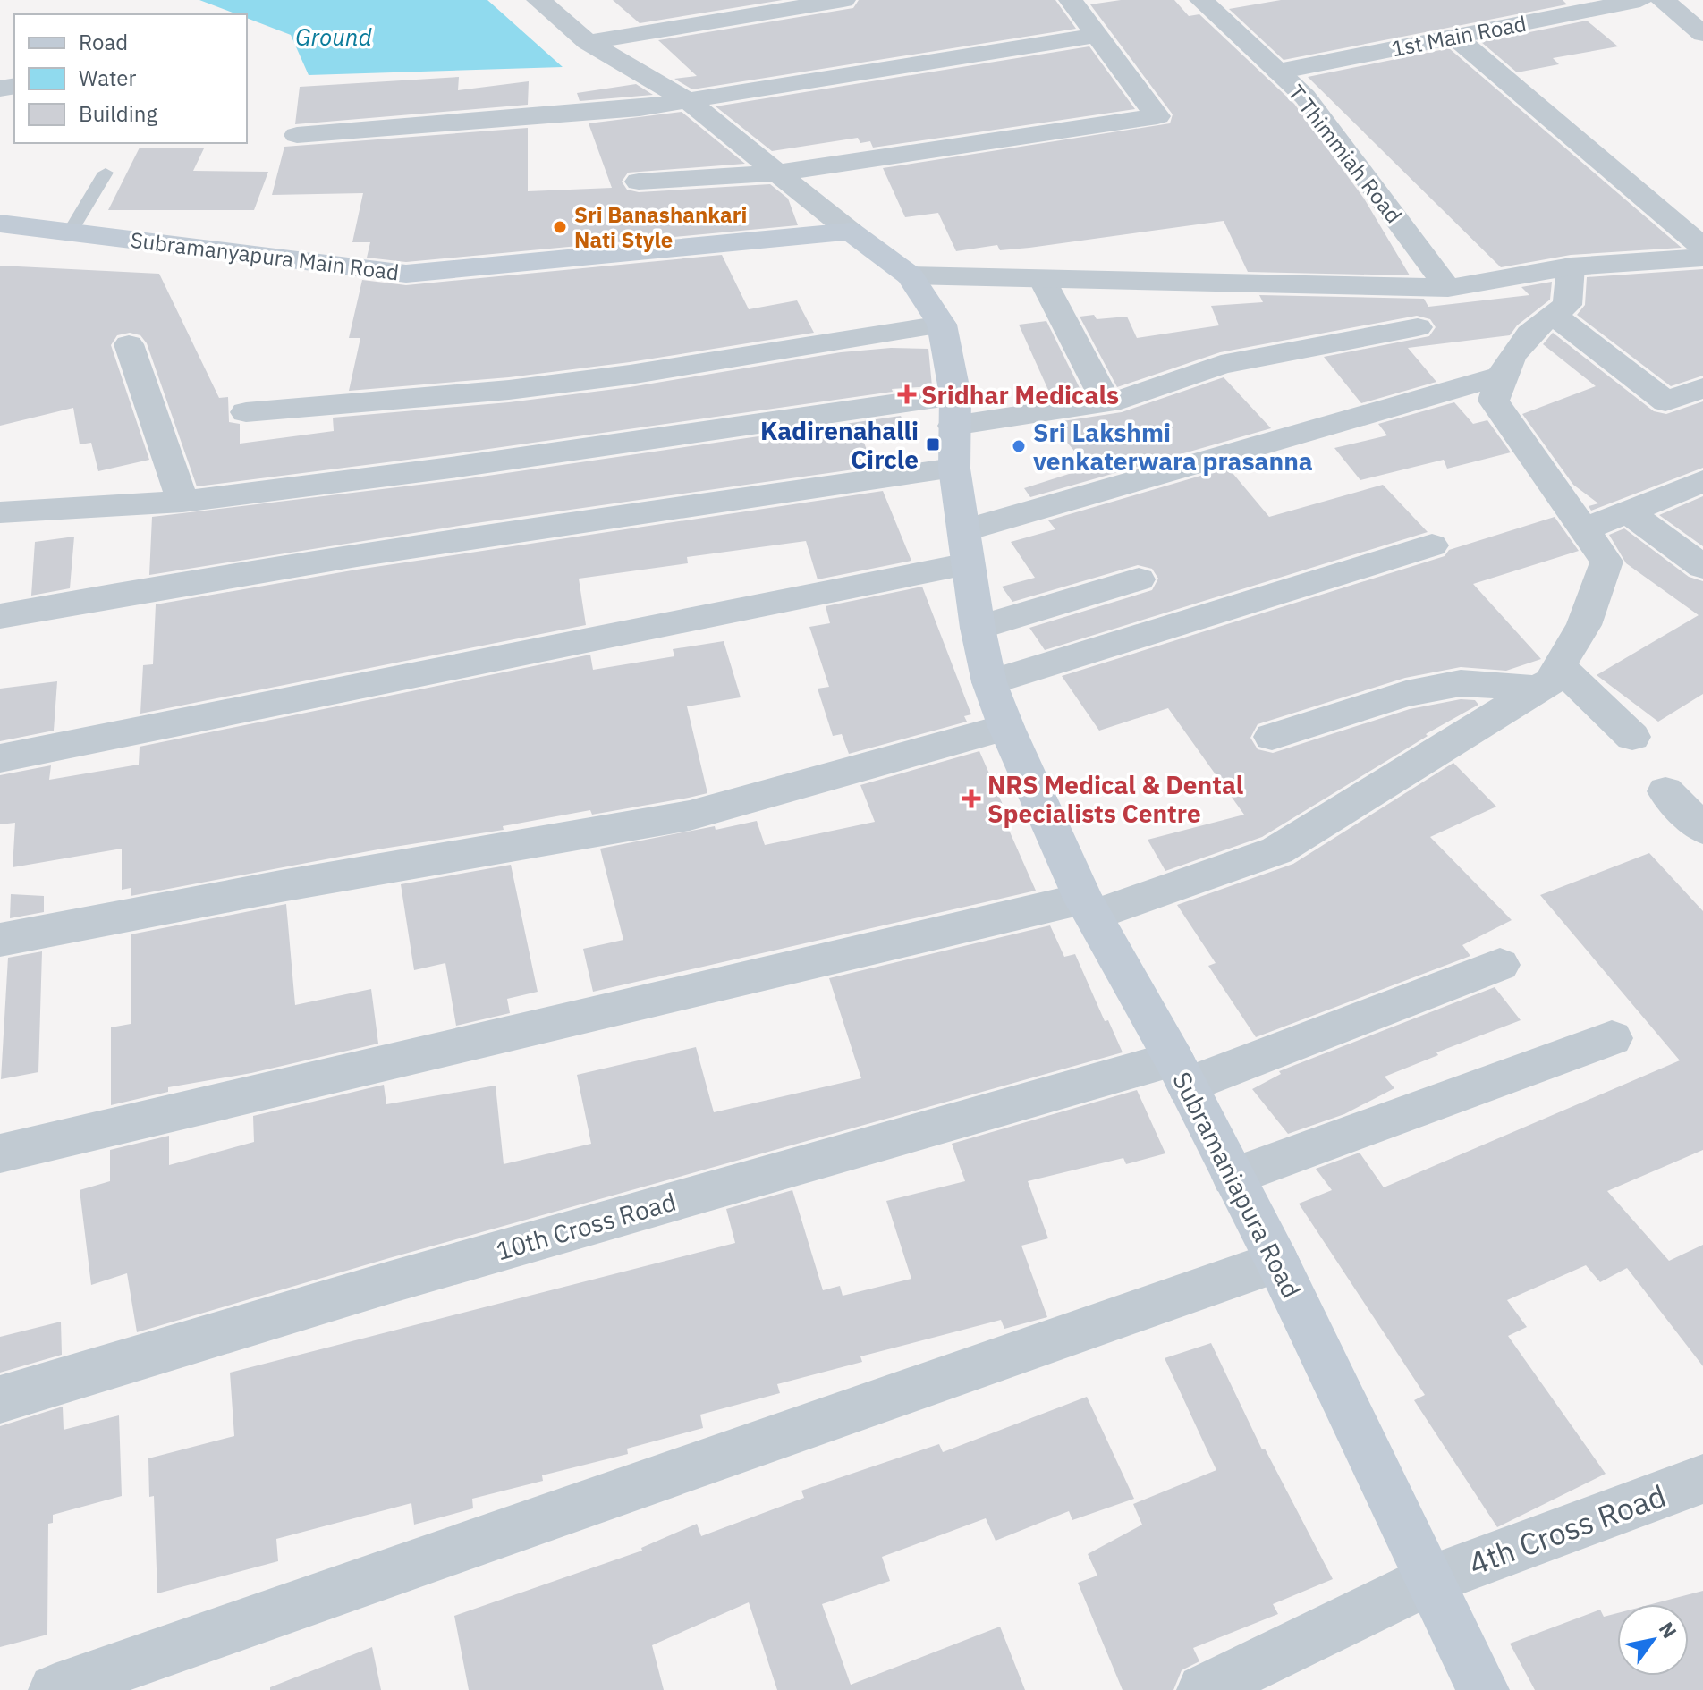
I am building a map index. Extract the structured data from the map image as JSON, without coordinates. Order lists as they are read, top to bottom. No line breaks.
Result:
{"streets":{"main road":["Subramanyapura Main Road","Subramaniapura Road"],"street":["1st Main Road","T Thimmiah Road","10th Cross Road","4th Cross Road"]},"crossings":[["1st Main Road","T Thimmiah Road"],["Subramaniapura Road","10th Cross Road"],["Subramaniapura Road","4th Cross Road"]],"water":["Ground"],"places":{"other":["Sri Banashankari Nati Style","Sri Lakshmi venkaterwara prasanna"],"health":["Sridhar Medicals","NRS Medical & Dental Specialists Centre"],"transit":["Kadirenahalli Circle"]},"legend":["Road","Water","Building"],"north":"top right"}
